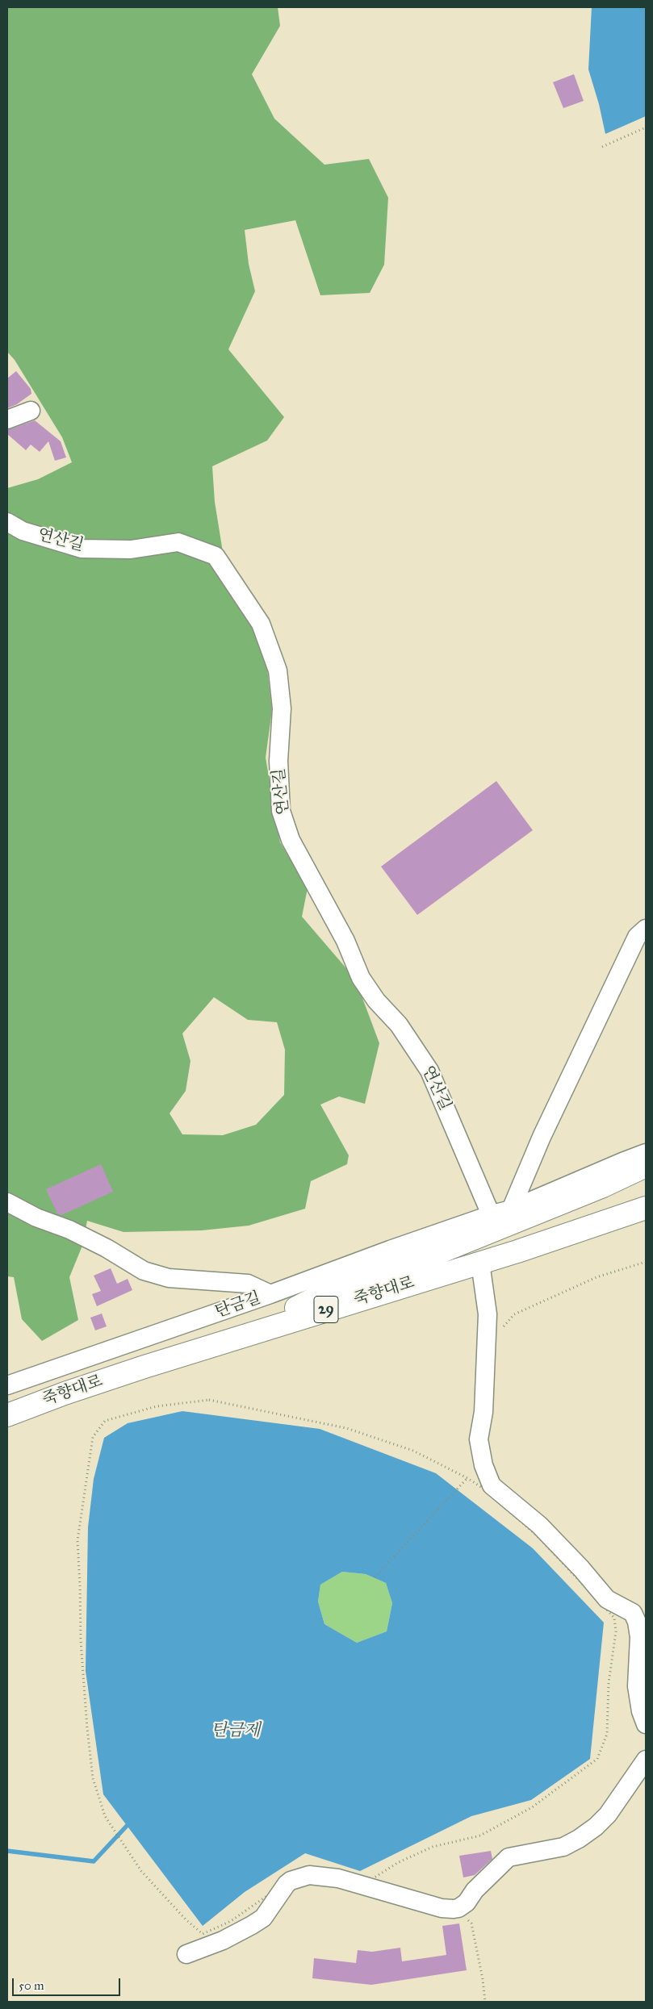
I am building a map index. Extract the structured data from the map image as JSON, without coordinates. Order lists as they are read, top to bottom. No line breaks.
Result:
{"streets":{"main road":["죽향대로","29"],"street":["연산길","탄금길"]},"water":["탄금제"],"scale_bar":"50 m"}
